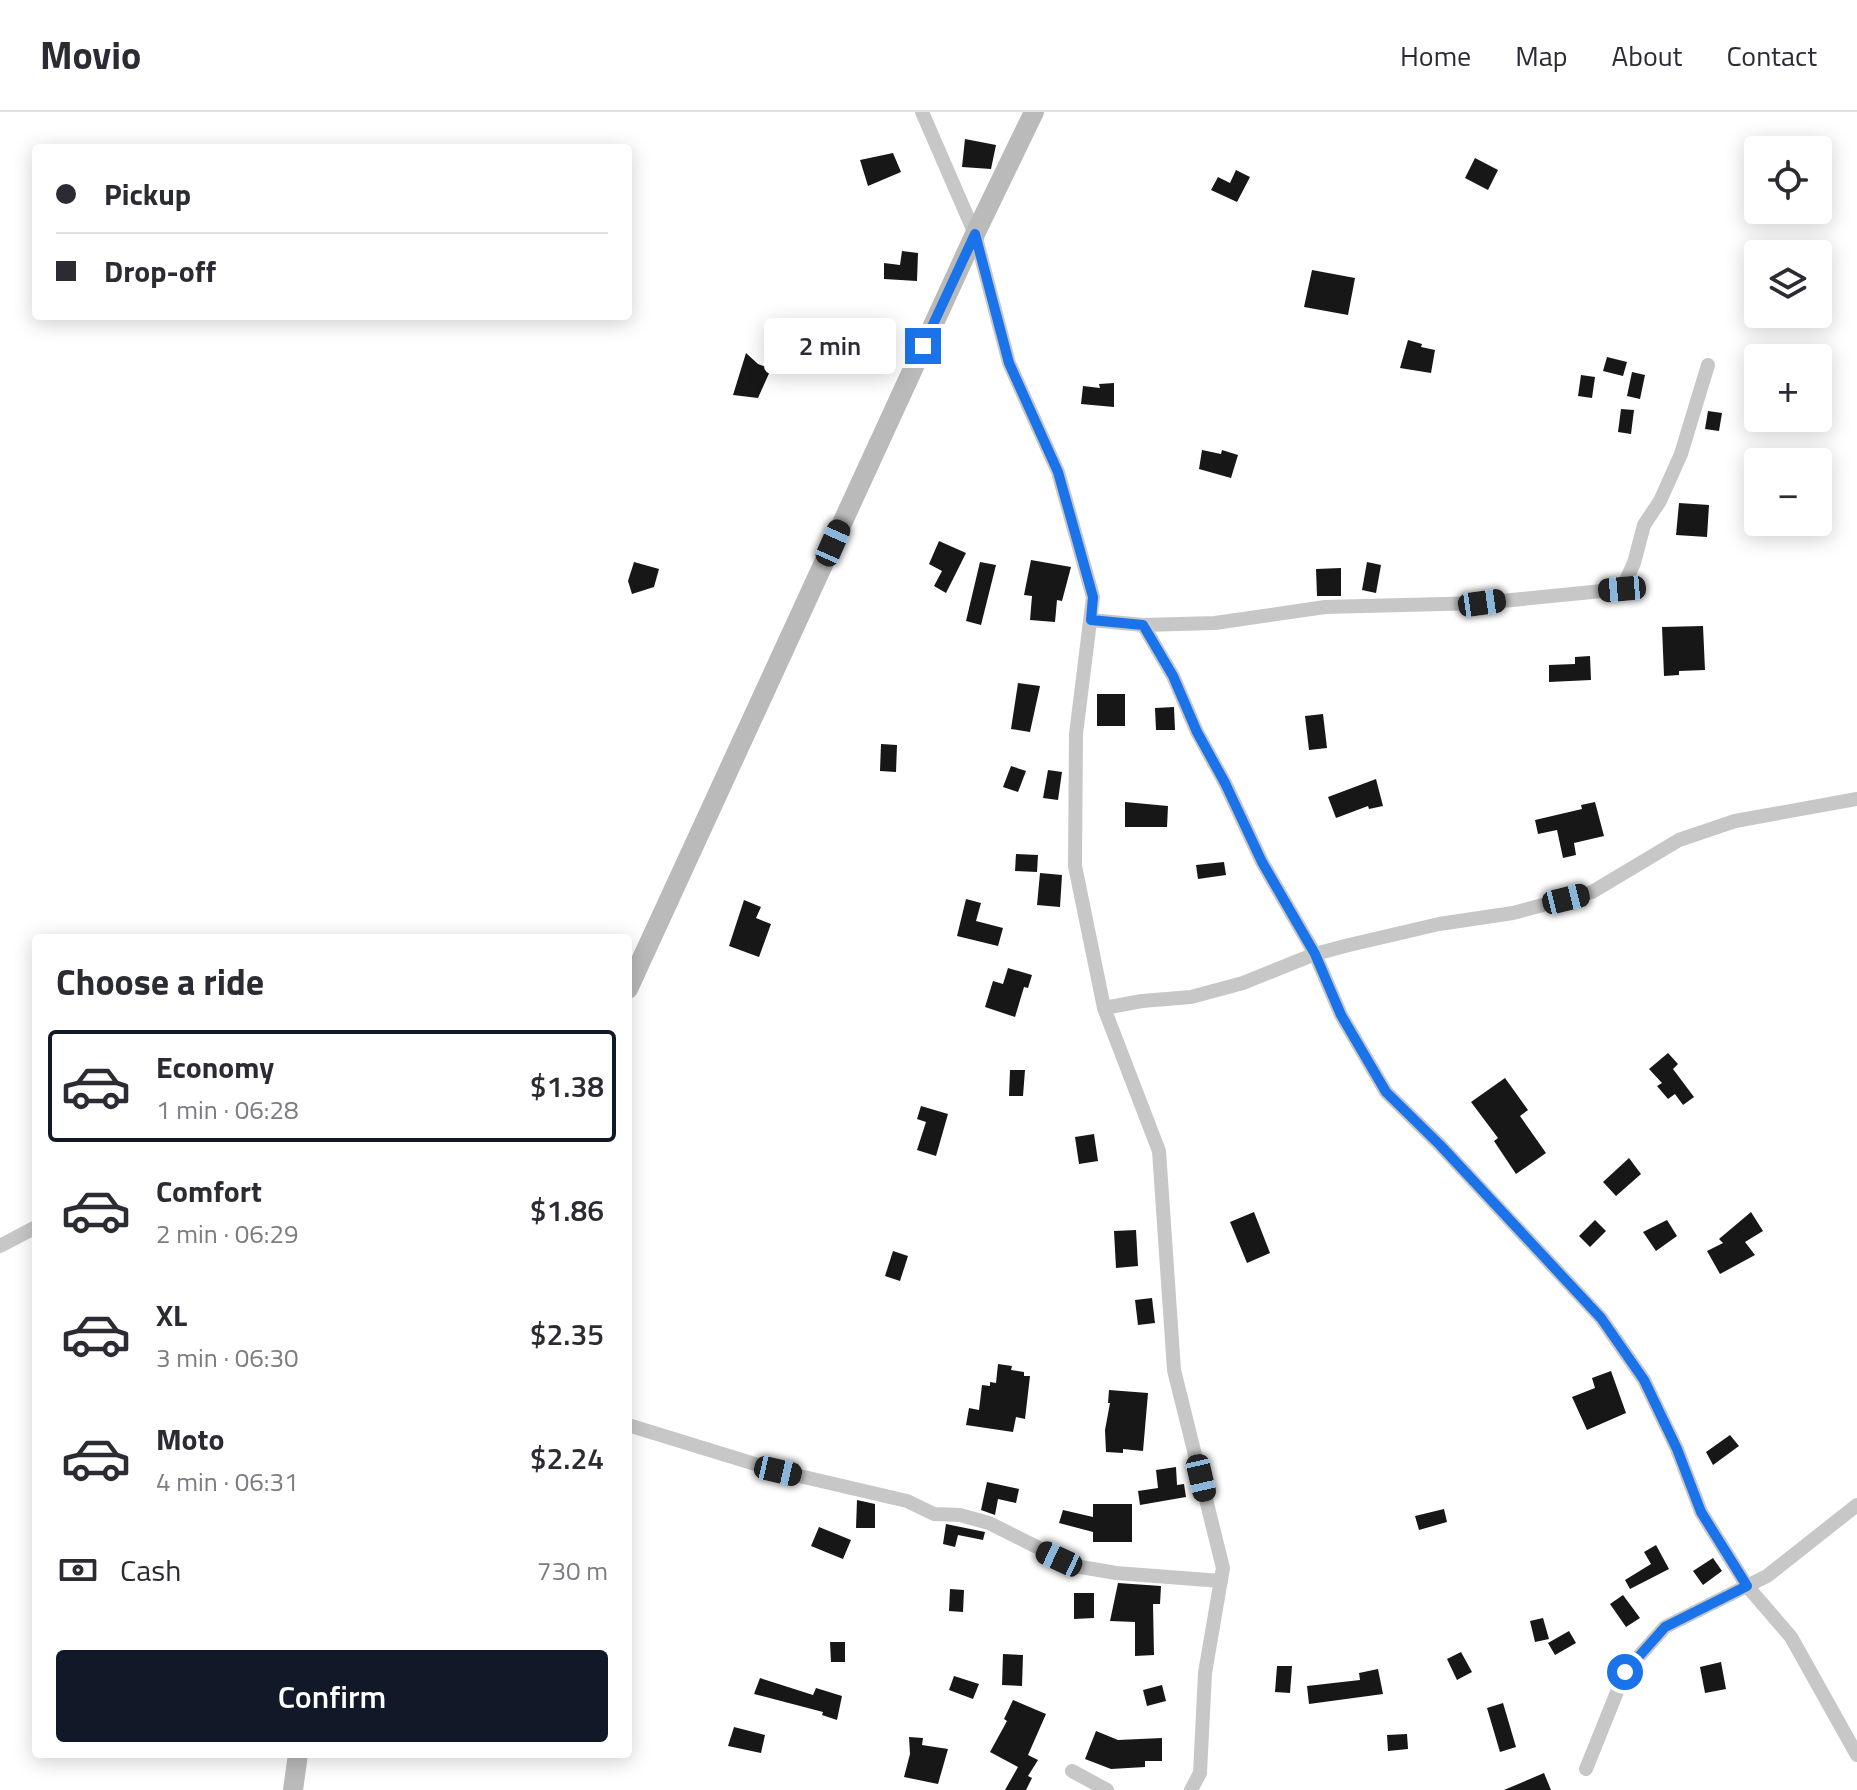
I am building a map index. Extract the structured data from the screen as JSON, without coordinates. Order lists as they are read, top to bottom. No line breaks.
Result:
{"page":{"header":"Movio","nav":["Home","Map","About","Contact"],"map_buttons":["+","−"],"banner":["Pickup","Drop-off"],"bubble":"2 min","heading":"Choose a ride","list":[{"name":"Economy","note":"1 min · 06:28","value":"$1.38"},{"name":"Comfort","note":"2 min · 06:29","value":"$1.86"},{"name":"XL","note":"3 min · 06:30","value":"$2.35"},{"name":"Moto","note":"4 min · 06:31","value":"$2.24"}],"pay":["Cash","730 m"],"buttons":"Confirm"}}
